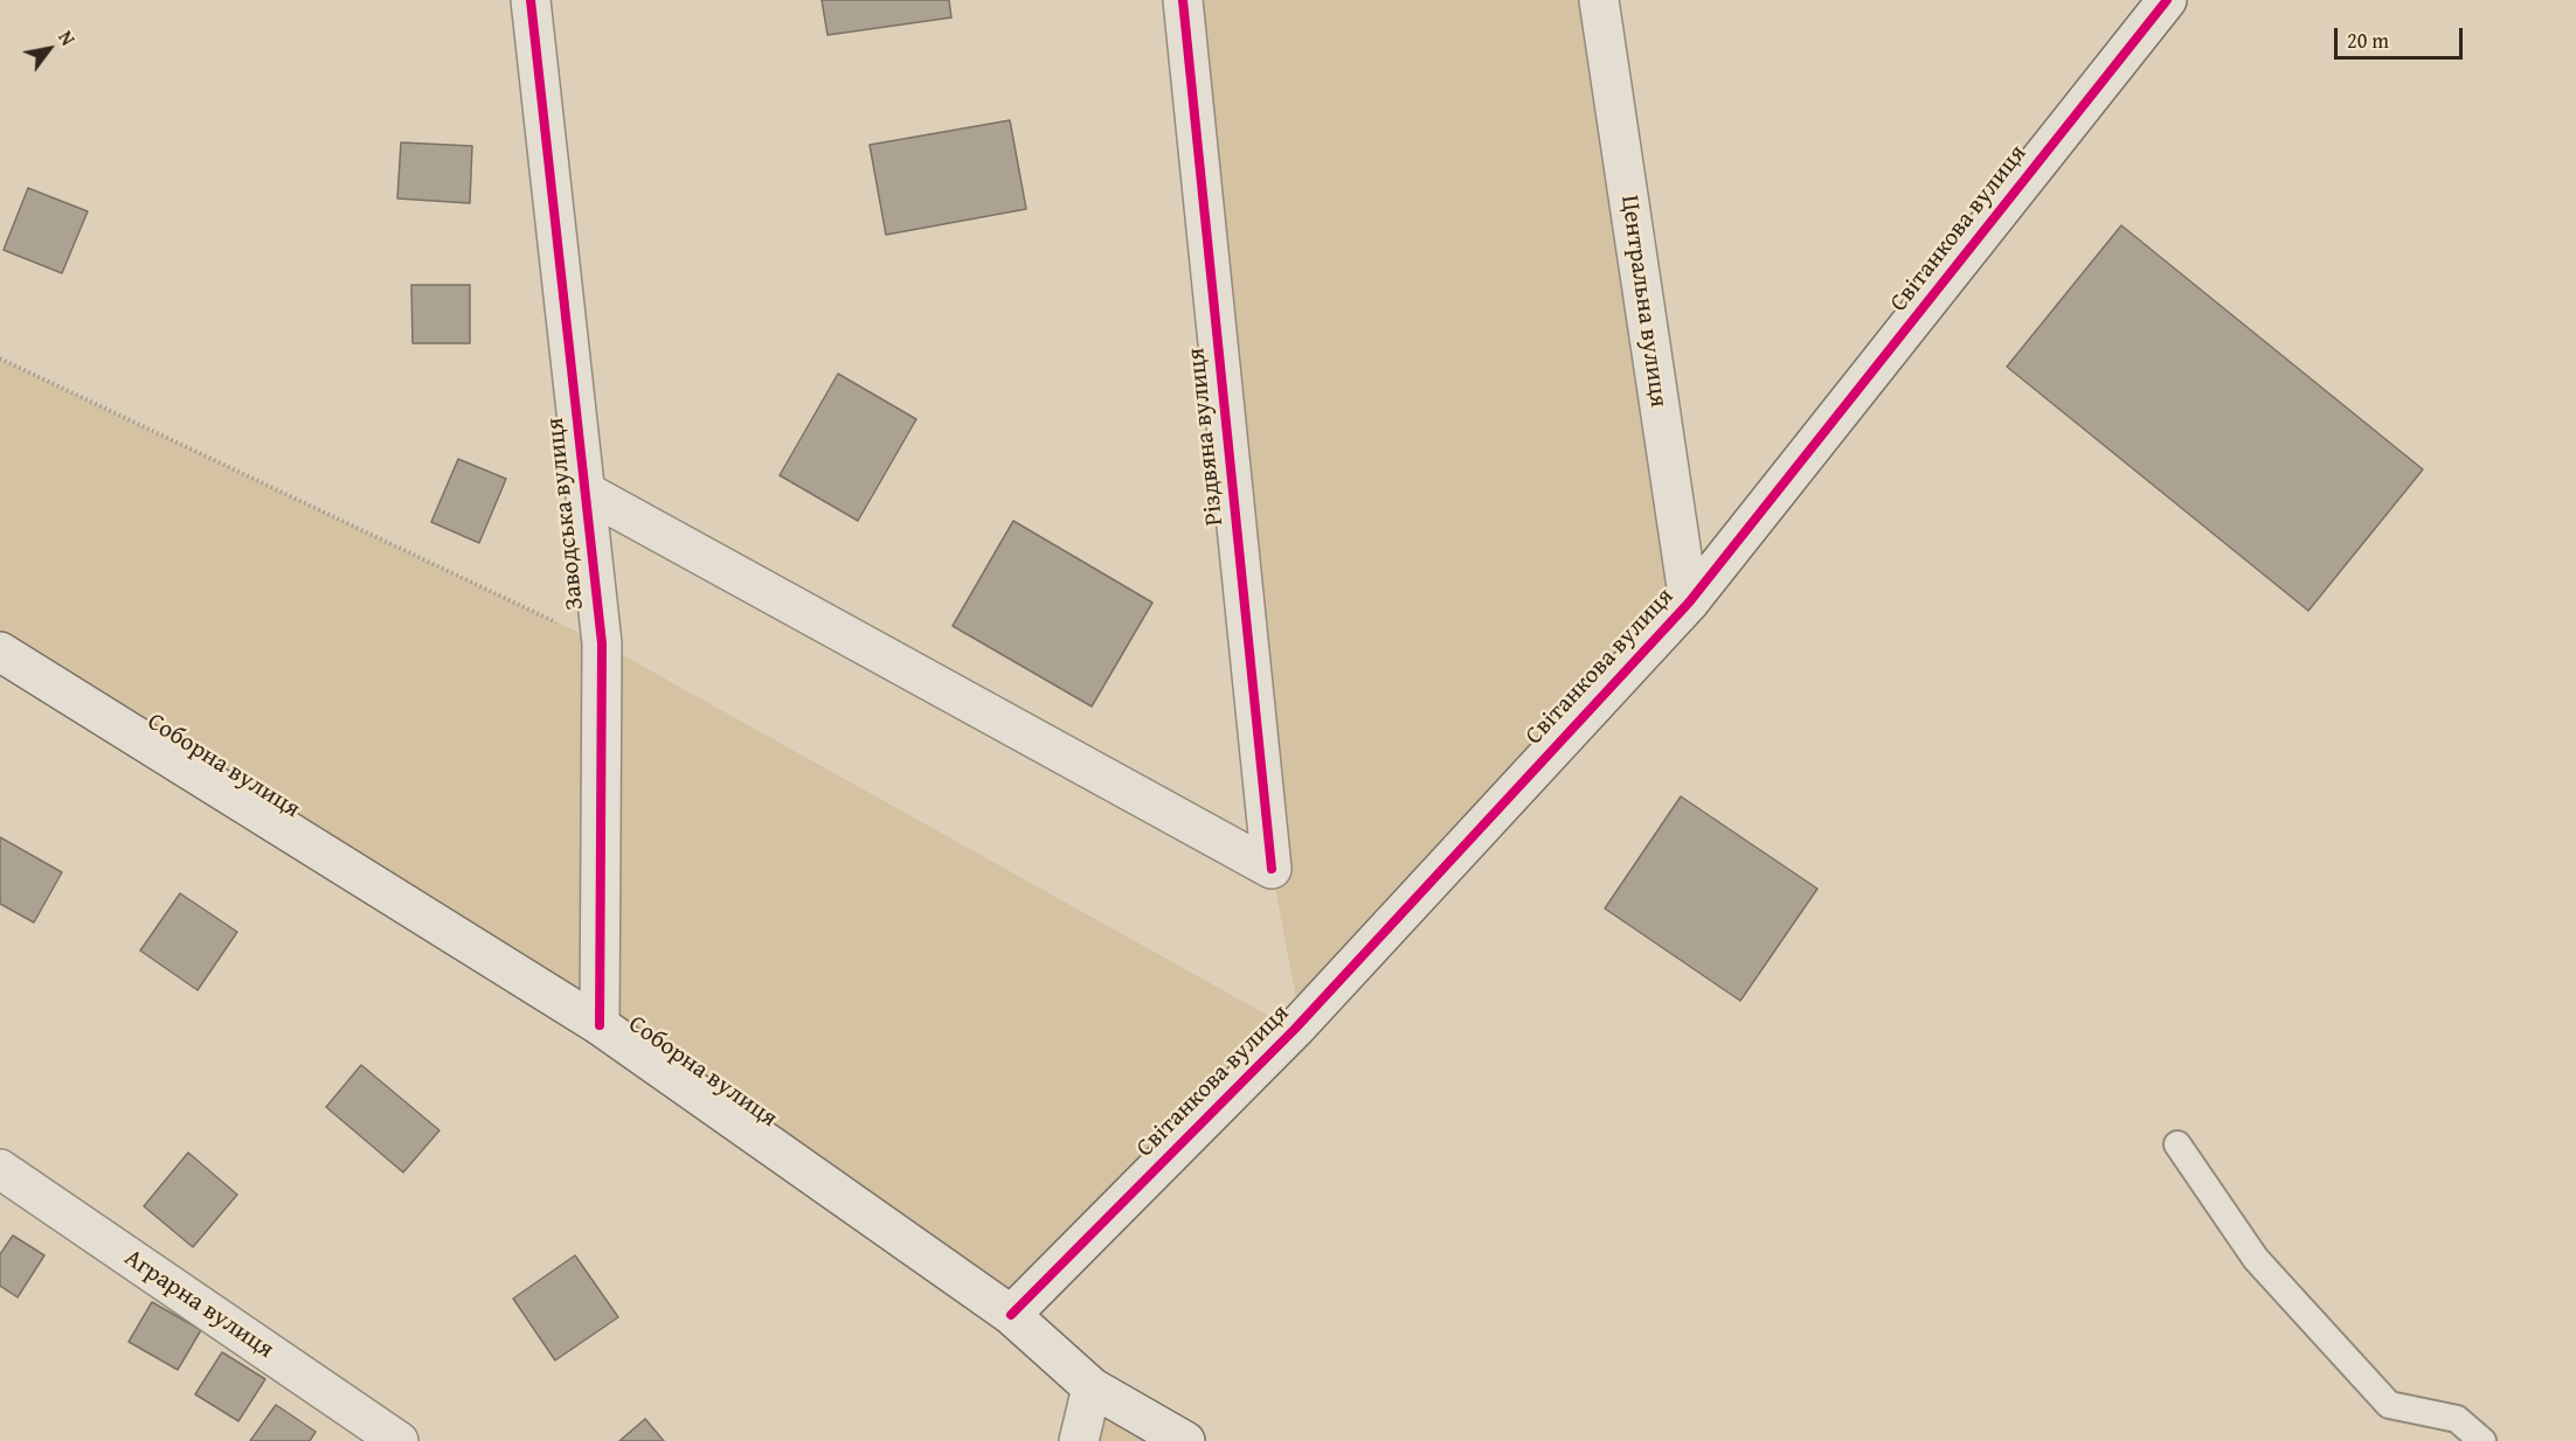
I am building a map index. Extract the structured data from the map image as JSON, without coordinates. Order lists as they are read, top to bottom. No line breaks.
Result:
{"streets":{"street":["Світанкова вулиця","Центральна вулиця","Різдвяна вулиця","Заводська вулиця","Соборна вулиця","Аграрна вулиця"]},"crossings":[["Світанкова вулиця","Центральна вулиця"],["Світанкова вулиця","Соборна вулиця"],["Різдвяна вулиця","Заводська вулиця"],["Заводська вулиця","Соборна вулиця"]],"scale_bar":"20 m","north":"top right"}
